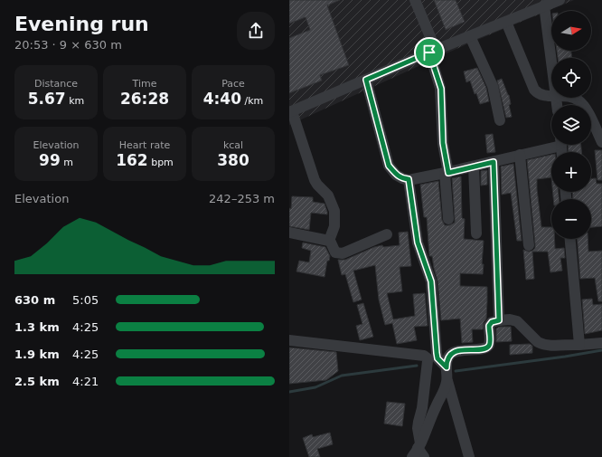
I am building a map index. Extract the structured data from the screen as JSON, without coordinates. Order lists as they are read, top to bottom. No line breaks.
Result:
{"north":"right","page":{"heading":["Evening run","20:53 · 9 × 630 m"],"map_buttons":["+","−"],"stats":[["Distance","5.67 km"],["Time","26:28"],["Pace","4:40 /km"],["Elevation","99 m"],["Heart rate","162 bpm"],["kcal","380"]],"chart":["Elevation","242–253 m"],"list":[{"name":"630 m","note":"5:05"},{"name":"1.3 km","note":"4:25"},{"name":"1.9 km","note":"4:25"},{"name":"2.5 km","note":"4:21"}]}}
